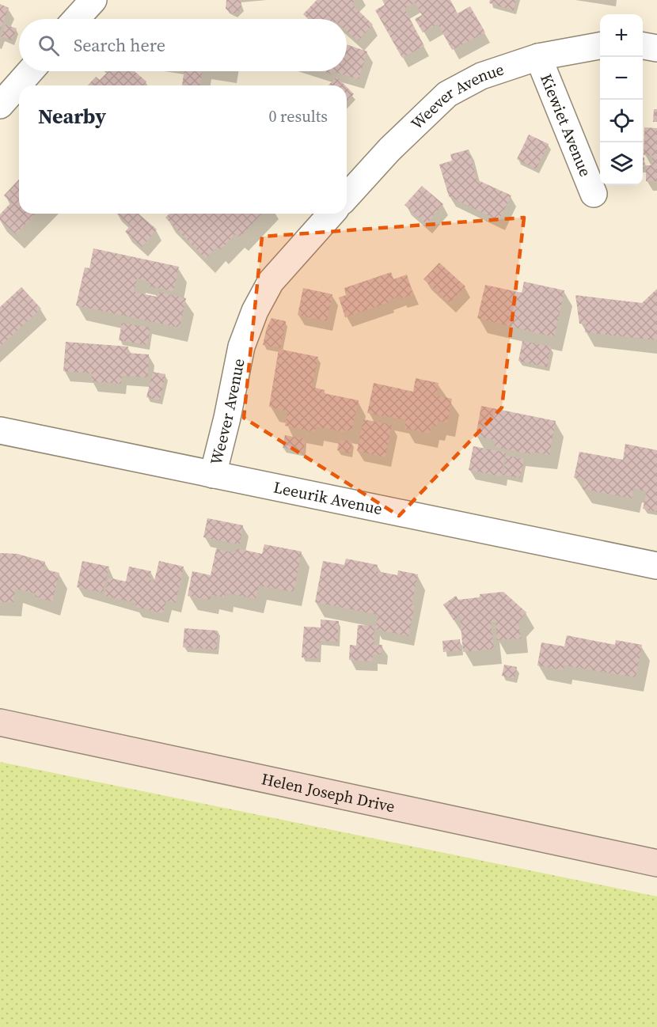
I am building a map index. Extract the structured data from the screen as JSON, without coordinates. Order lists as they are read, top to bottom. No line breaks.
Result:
{"streets":{"street":["Weever Avenue","Kiewiet Avenue","Leeurik Avenue","Helen Joseph Drive"]},"crossings":[["Weever Avenue","Kiewiet Avenue"],["Weever Avenue","Leeurik Avenue"]],"page":{"map_buttons":["+","−"],"search":"Search here","heading":["Nearby","0 results"]}}
